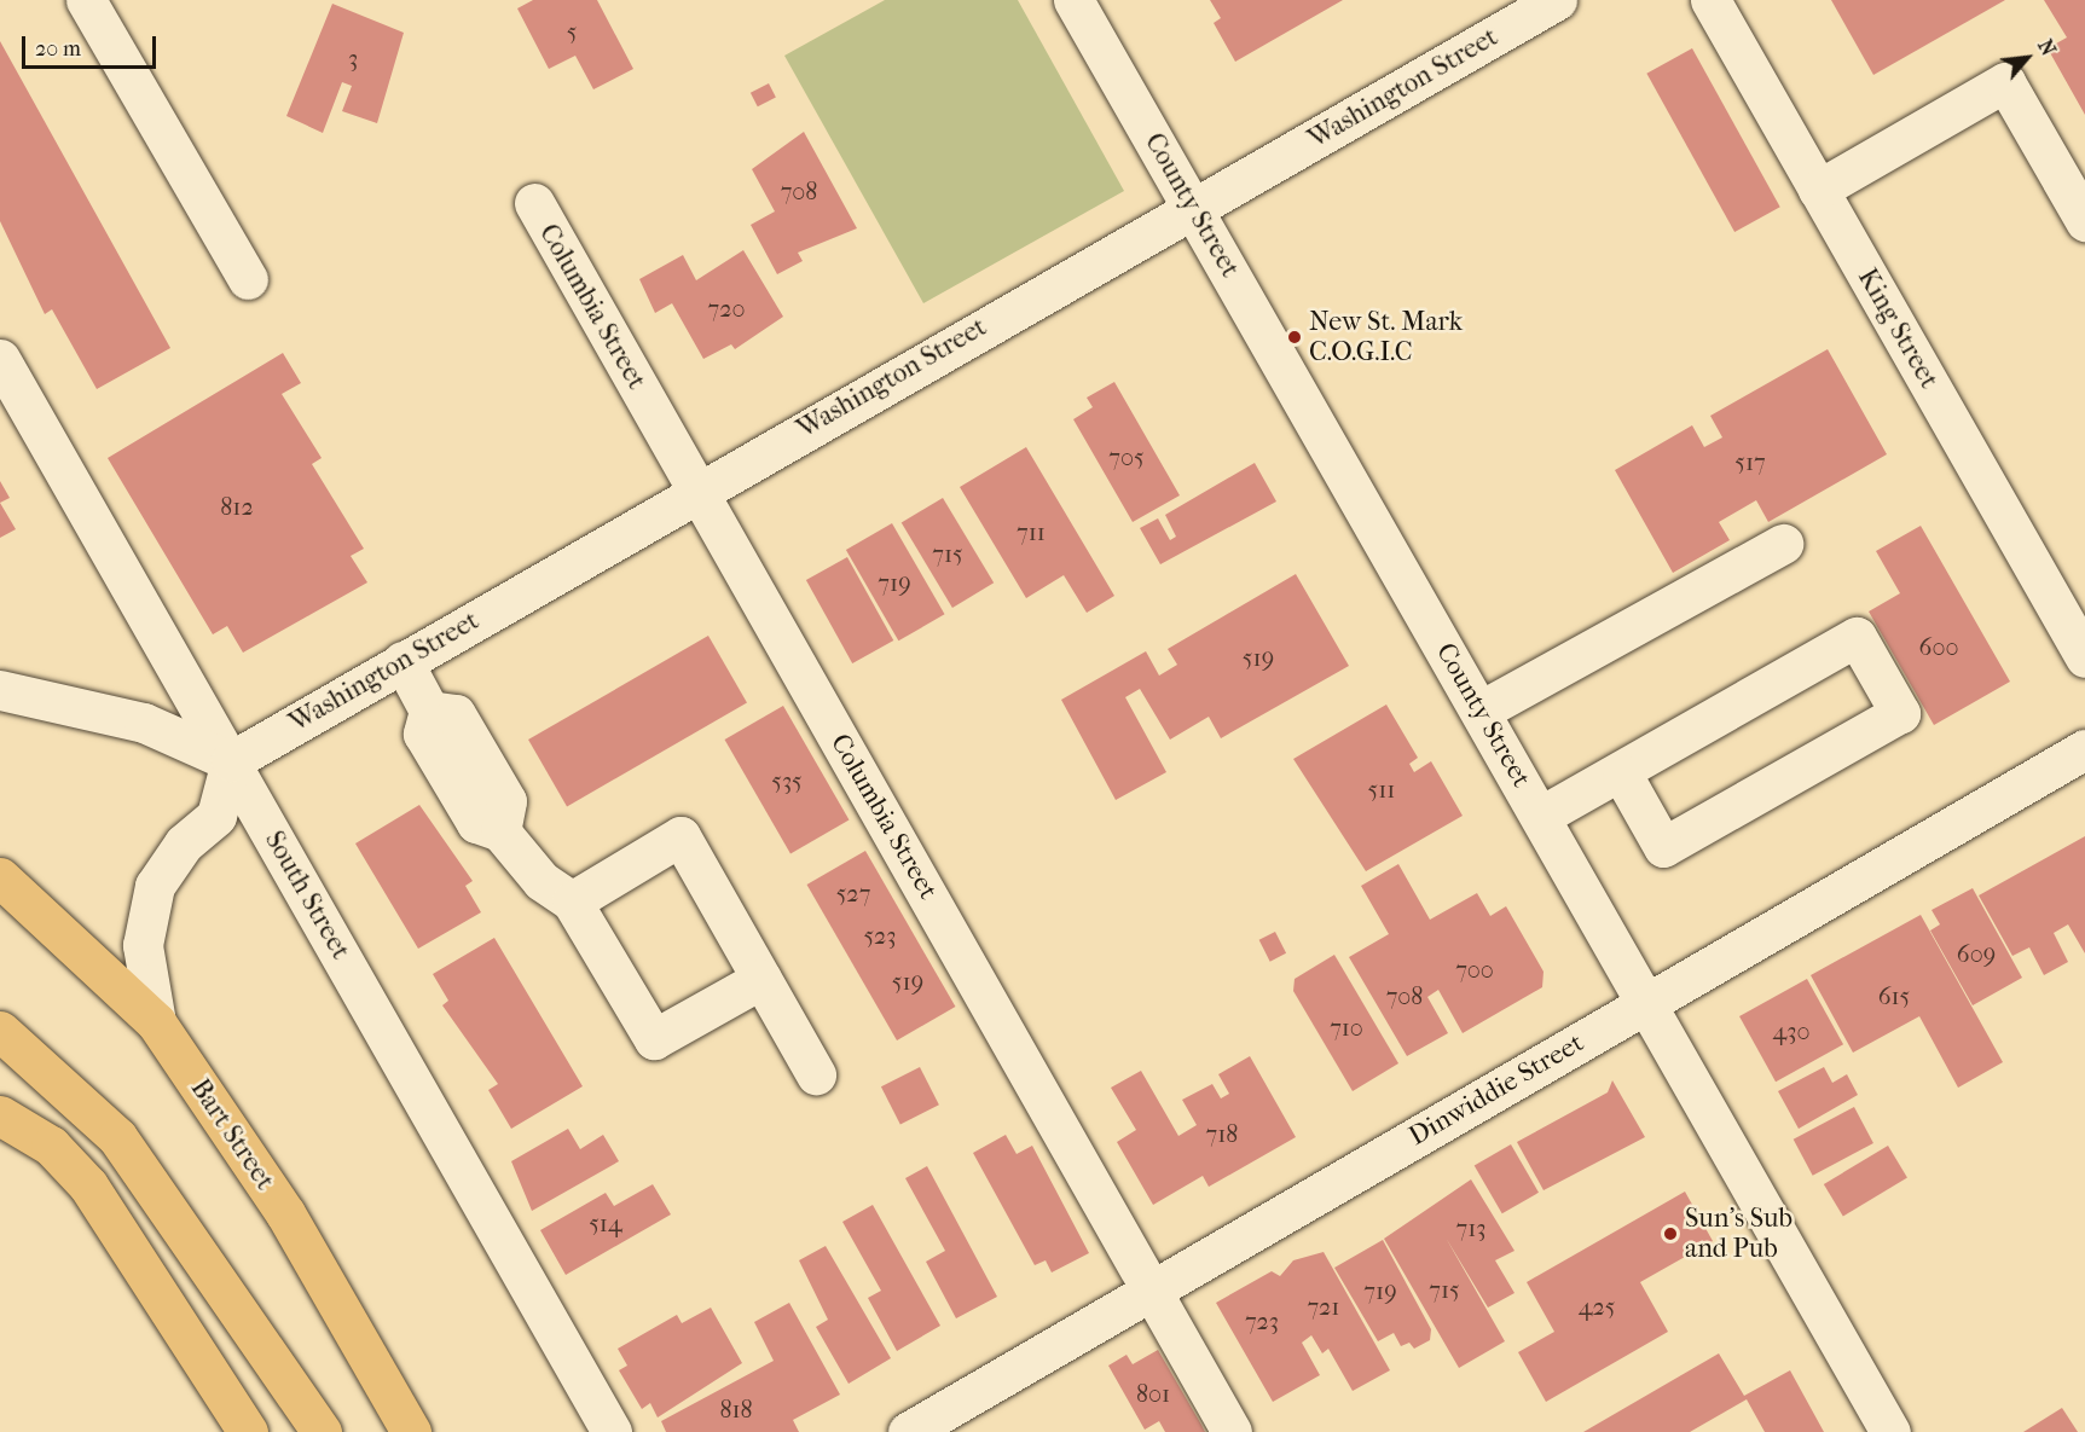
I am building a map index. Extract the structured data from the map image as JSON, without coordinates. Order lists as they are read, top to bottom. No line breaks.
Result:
{"streets":{"main road":["Bart Street"],"street":["Washington Street","County Street","Columbia Street","King Street","South Street","Dinwiddie Street"]},"crossings":[["Washington Street","County Street"],["Washington Street","Columbia Street"],["Washington Street","South Street"],["County Street","Dinwiddie Street"],["Columbia Street","Dinwiddie Street"]],"places":["New St. Mark C.O.G.I.C","Sun's Sub and Pub"],"house_numbers":["5","3","708","720","705","517","812","711","715","719","600","519","535","511","527","523","609","700","519","708","615","710","430","718","514","713","715","719","721","425","723","801","818"],"scale_bar":"20 m","north":"top right"}
